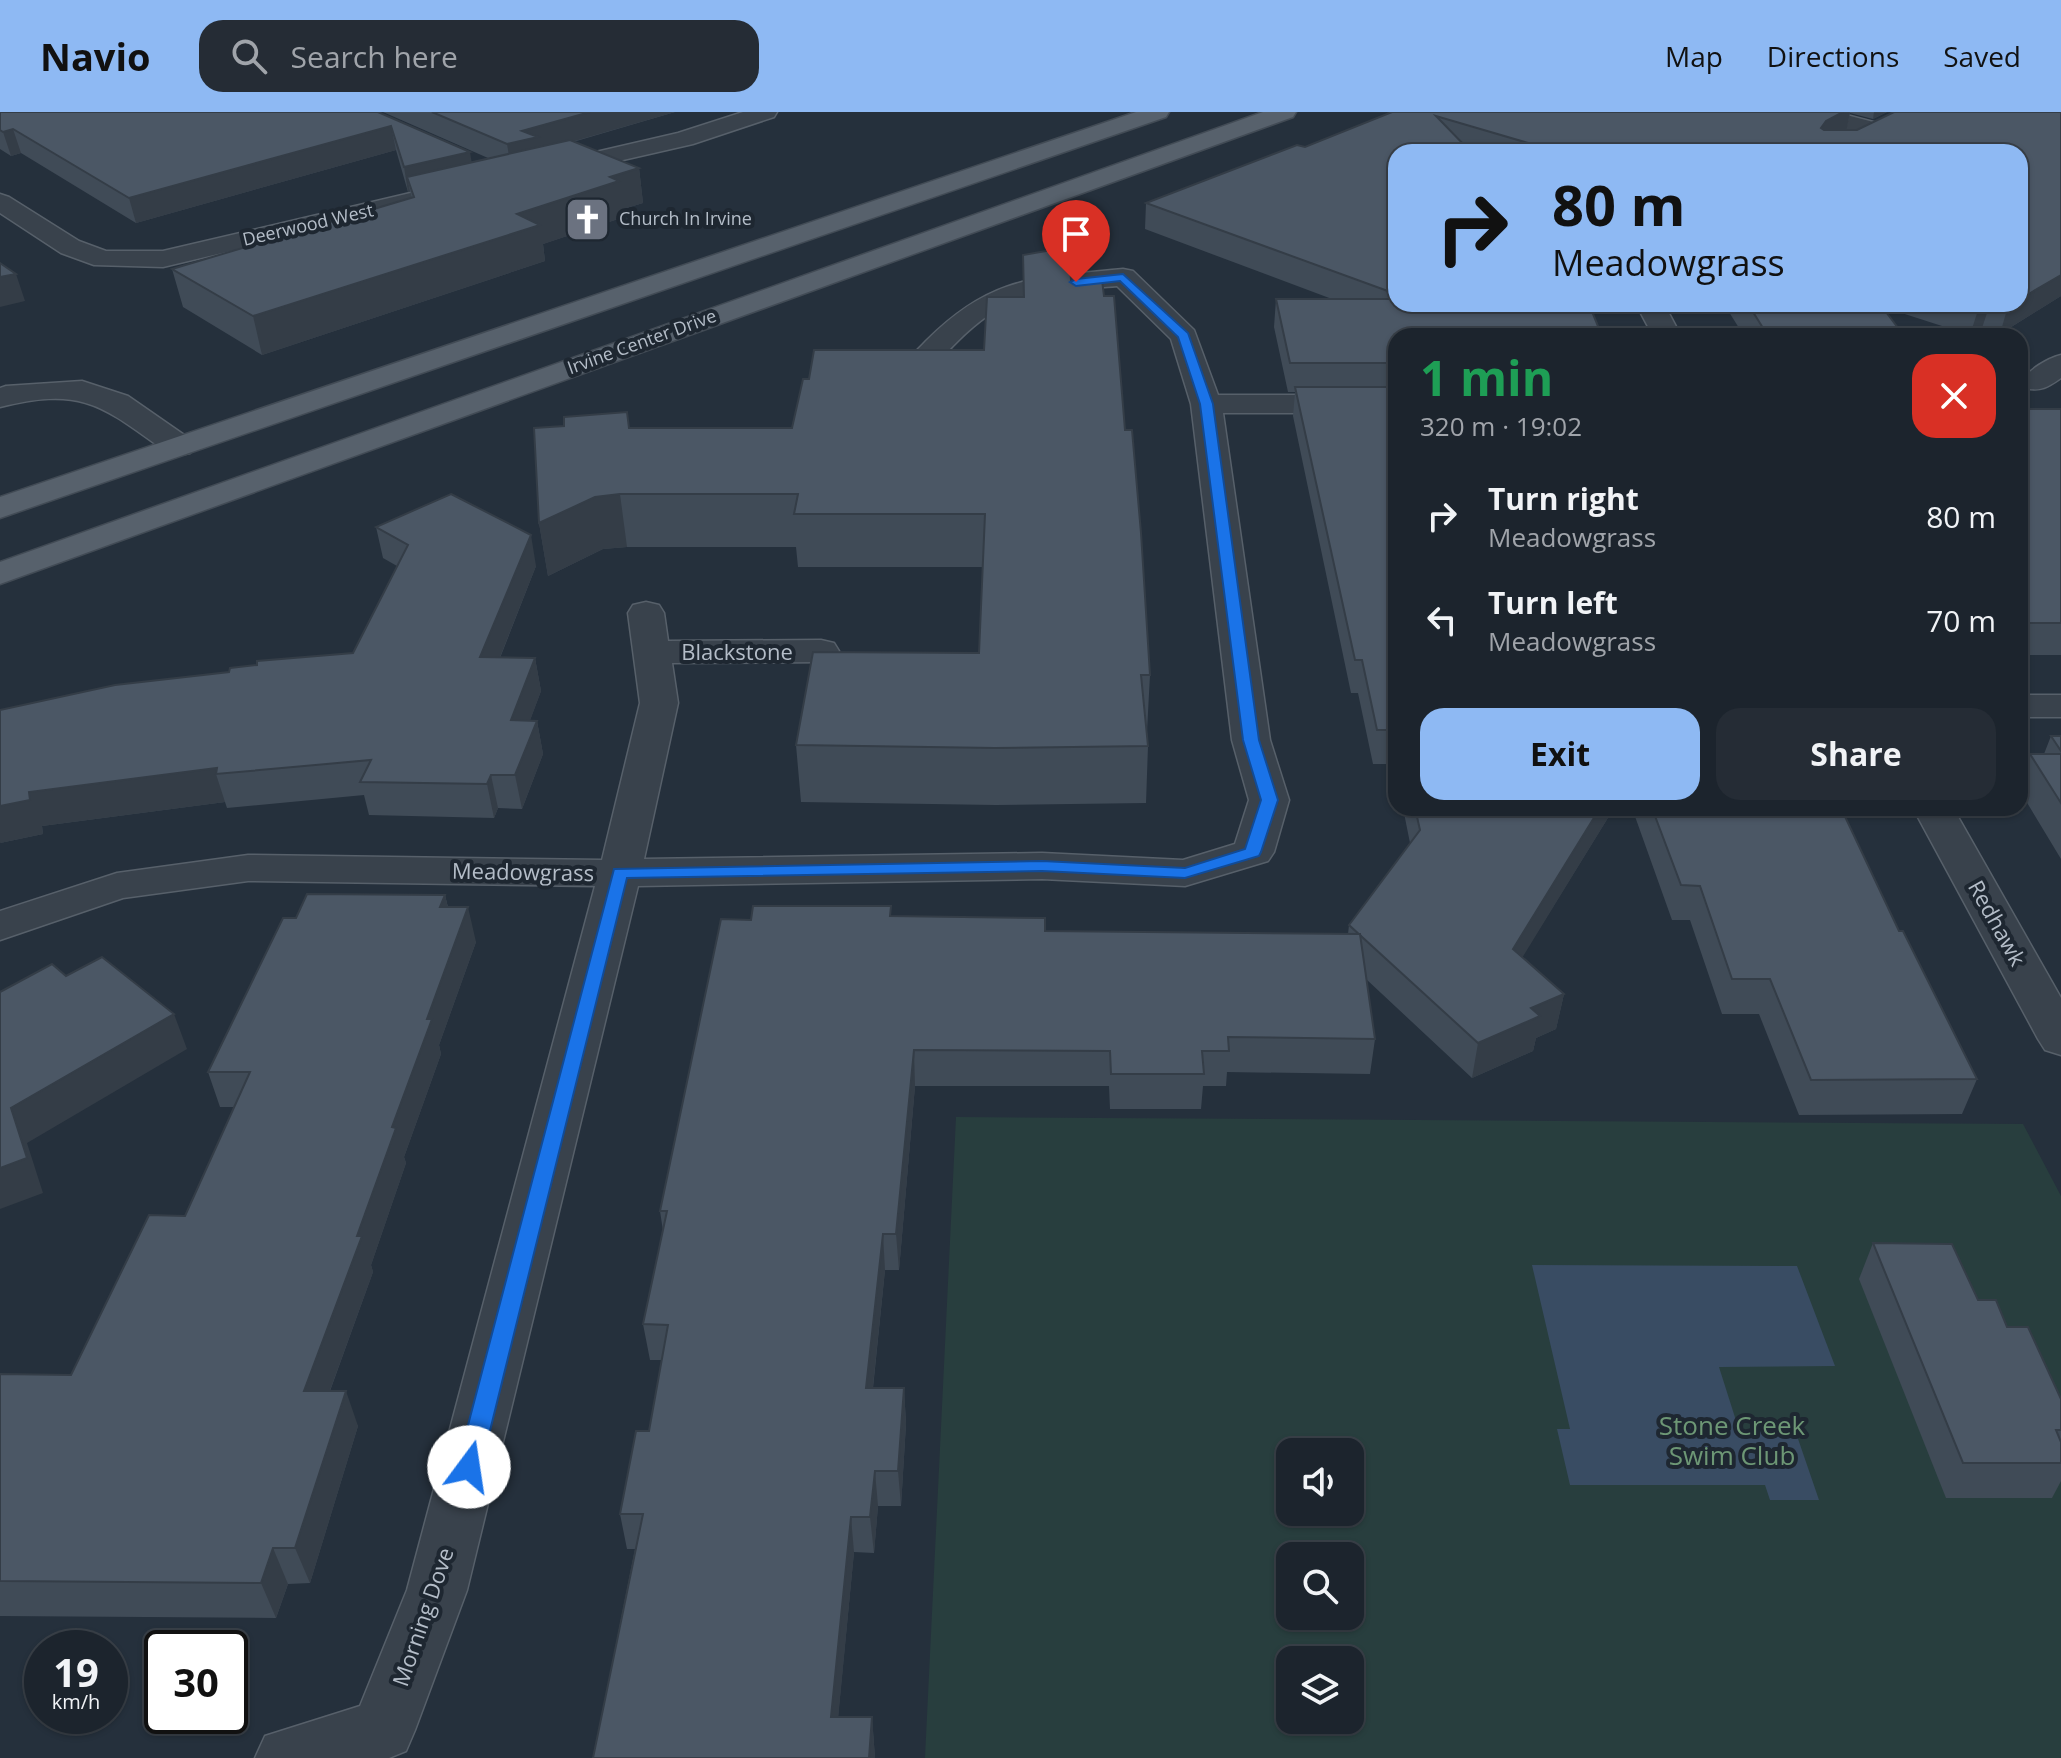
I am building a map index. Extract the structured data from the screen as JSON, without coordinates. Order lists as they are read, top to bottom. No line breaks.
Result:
{"streets":{"main road":["Irvine Center Drive"],"street":["Deerwood West","Blackstone","Meadowgrass","Redhawk","Morning Dove"]},"crossings":[["Blackstone","Morning Dove"],["Meadowgrass","Morning Dove"]],"parks":["Stone Creek Swim Club"],"places":{"church":["Church In Irvine"]},"page":{"header":"Navio","search":"Search here","nav":["Map","Directions","Saved"],"turn":["80 m","Meadowgrass"],"heading":["1 min","320 m · 19:02"],"list":[{"name":"Turn right","note":"Meadowgrass","value":"80 m"},{"name":"Turn left","note":"Meadowgrass","value":"70 m"}],"buttons":["Exit","Share"],"speed":"19 km/h","limit":"30"}}
